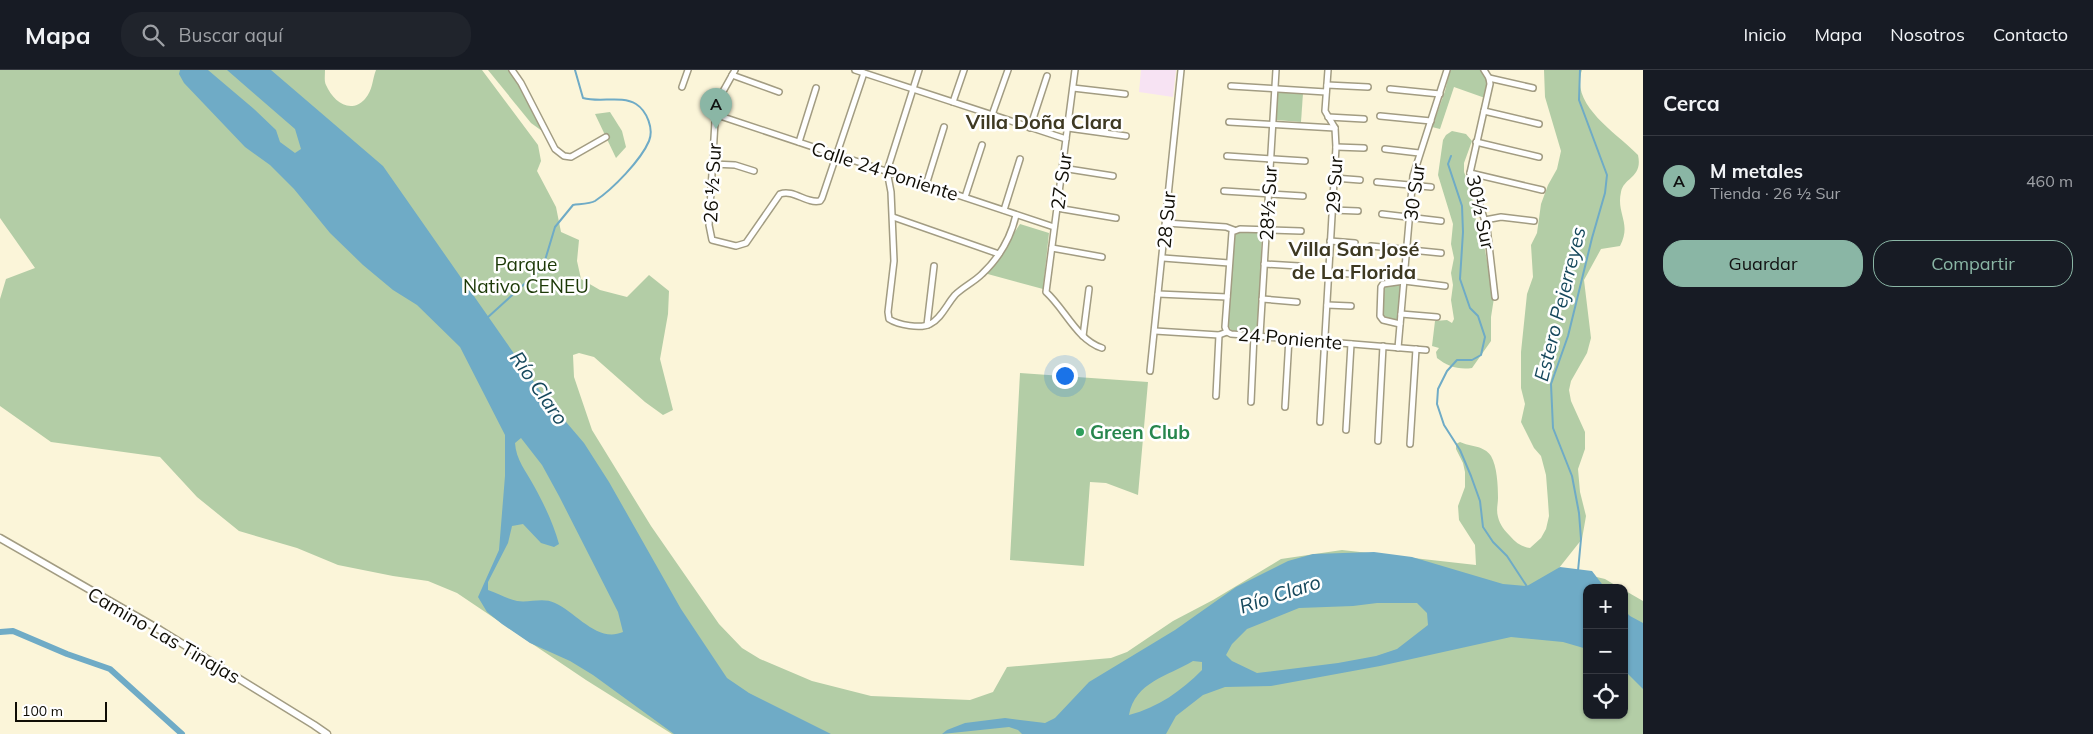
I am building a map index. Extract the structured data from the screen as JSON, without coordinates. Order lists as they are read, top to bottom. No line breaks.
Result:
{"streets":{"street":["Calle 24 Poniente","27 Sur","26 ½ Sur","29 Sur","30 Sur","28½ Sur","30½ Sur","28 Sur","24 Poniente","Camino Las Tinajas"]},"crossings":[["Calle 24 Poniente","27 Sur"],["Calle 24 Poniente","26 ½ Sur"],["29 Sur","24 Poniente"],["30 Sur","24 Poniente"],["28½ Sur","24 Poniente"],["28 Sur","24 Poniente"]],"districts":["Villa Doña Clara","Villa San José de La Florida"],"water":["Estero Pejerreyes","Río Claro"],"parks":["Parque Nativo CENEU"],"places":["Green Club"],"scale_bar":"100 m","page":{"header":"Mapa","search":"Buscar aquí","nav":["Inicio","Mapa","Nosotros","Contacto"],"heading":"Cerca","pins":"A","list":[{"mark":"A","name":"M metales","note":"Tienda · 26 ½ Sur","value":"460 m"}],"buttons":["Guardar","Compartir"],"map_buttons":["+","−"],"scale":"100 m"}}
